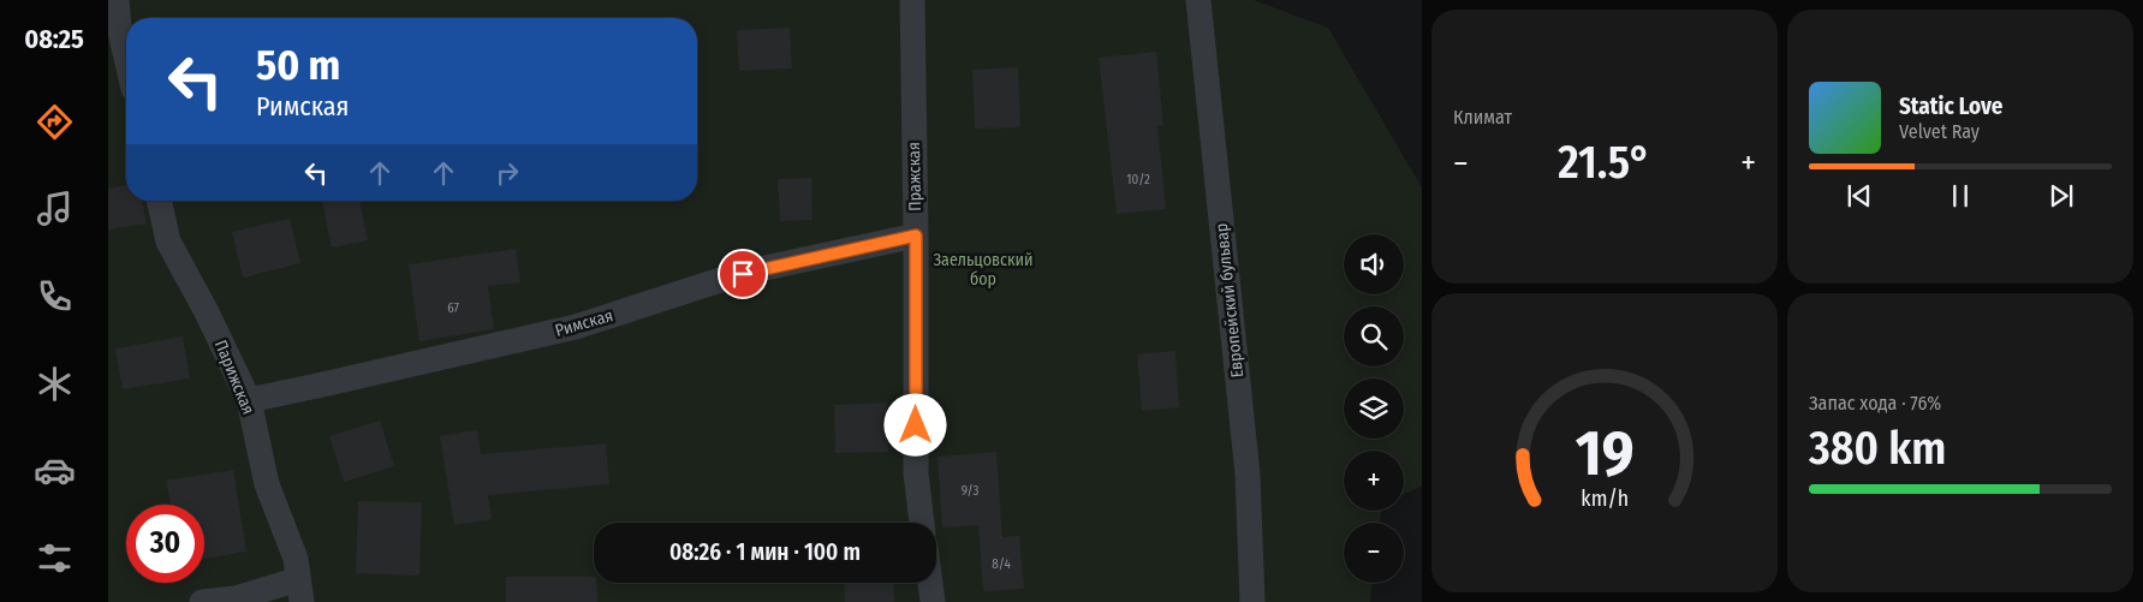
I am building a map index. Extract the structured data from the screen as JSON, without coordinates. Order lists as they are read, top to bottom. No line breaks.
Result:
{"streets":{"street":["Пражская","Европейский бульвар","Римская","Парижская"]},"crossings":[["Пражская","Римская"],["Римская","Парижская"]],"parks":["Заельцовский бор"],"house_numbers":["10/2","67","9/3","8/4"],"page":{"tabs":"08:25","tile":["Климат",["Запас хода · 76%","380 km"]],"turn":["50 m","Римская"],"song":["Static Love","Velvet Ray"],"heat":["−","21.5°","+"],"map_buttons":["+","−"],"limit":"30","trip":"08:26 · 1 мин · 100 m","gauge":["19","km/h"]}}
